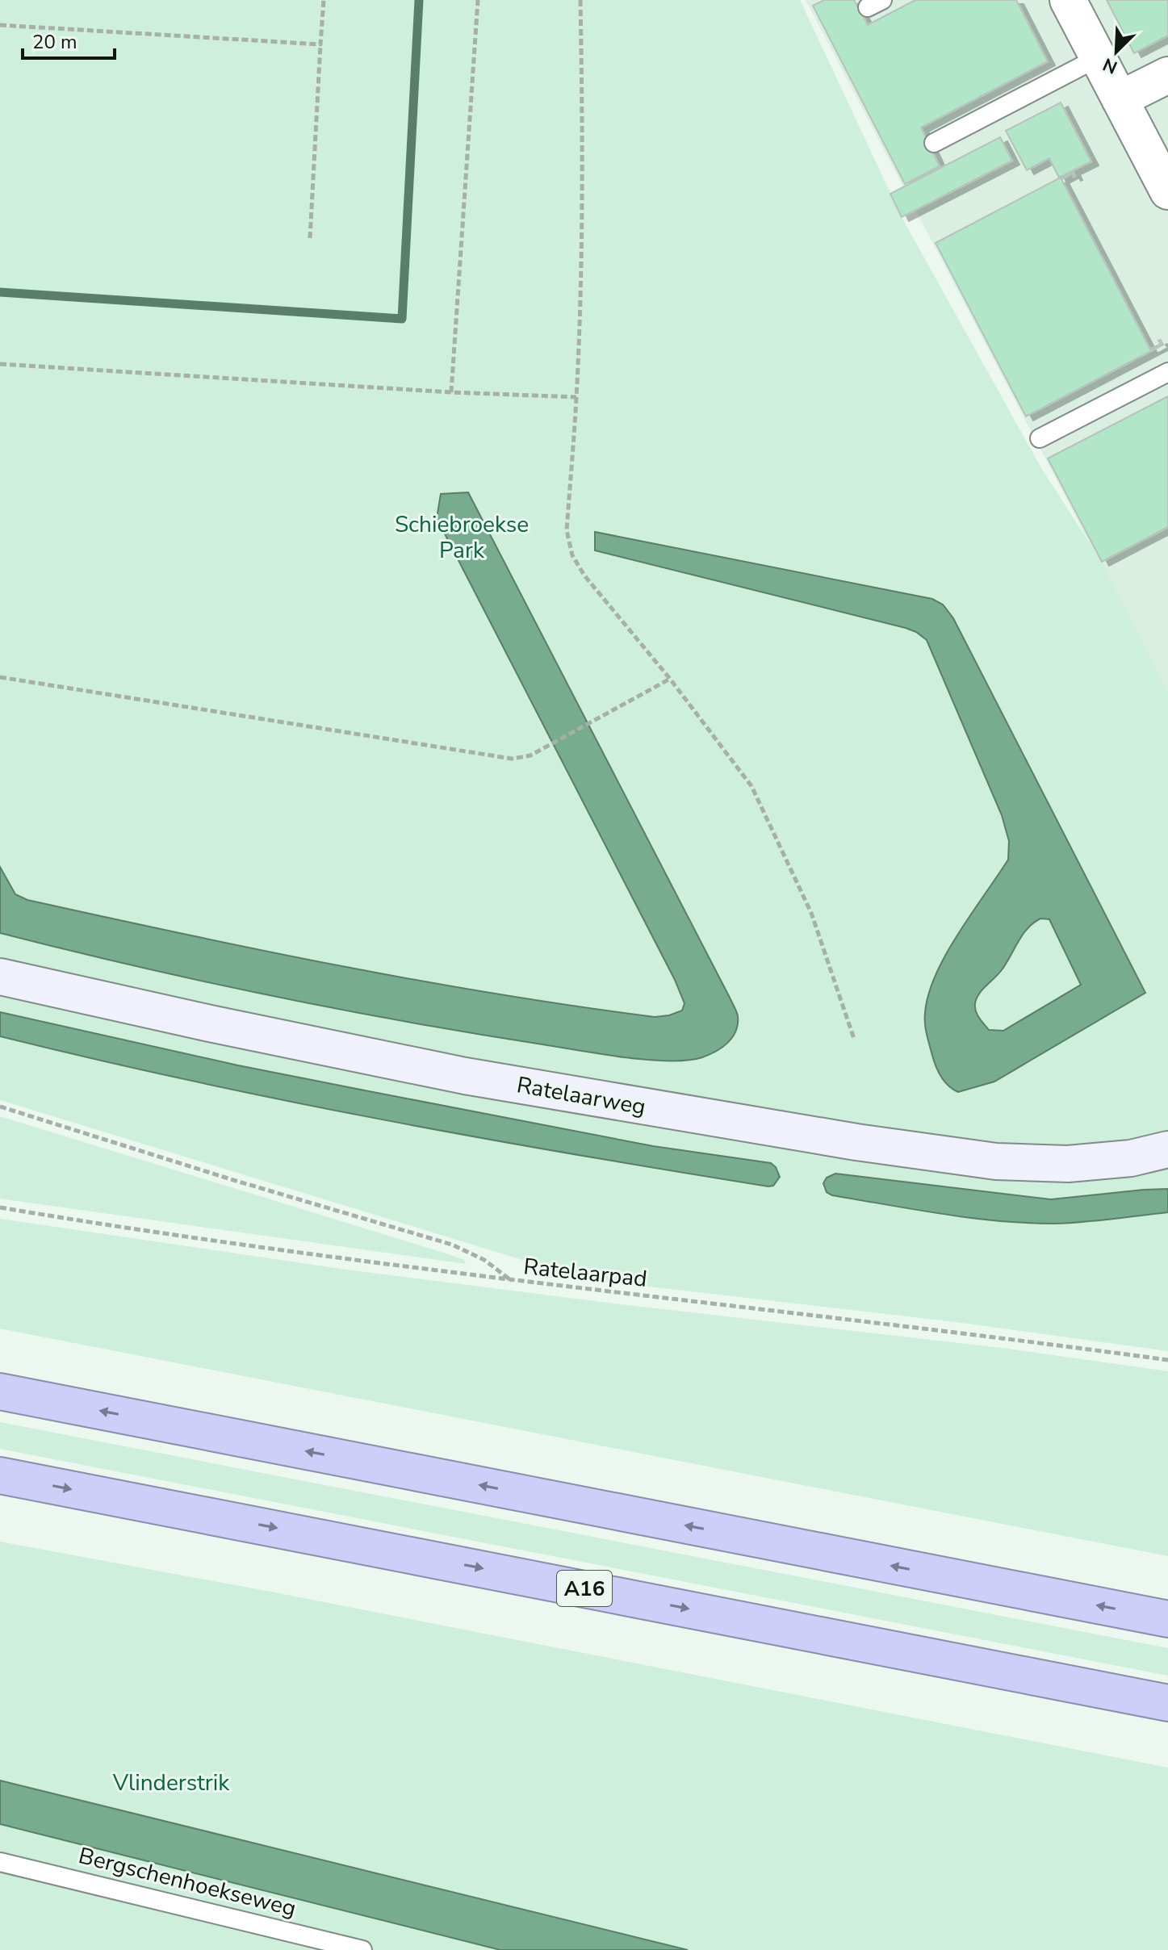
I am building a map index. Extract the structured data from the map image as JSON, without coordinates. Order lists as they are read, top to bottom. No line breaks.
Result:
{"streets":{"highway":["A16"],"street":["Ratelaarweg"],"lane":["Bergschenhoekseweg"],"path":["Ratelaarpad"]},"parks":["Schiebroekse Park","Vlinderstrik"],"scale_bar":"20 m","north":"bottom left"}
